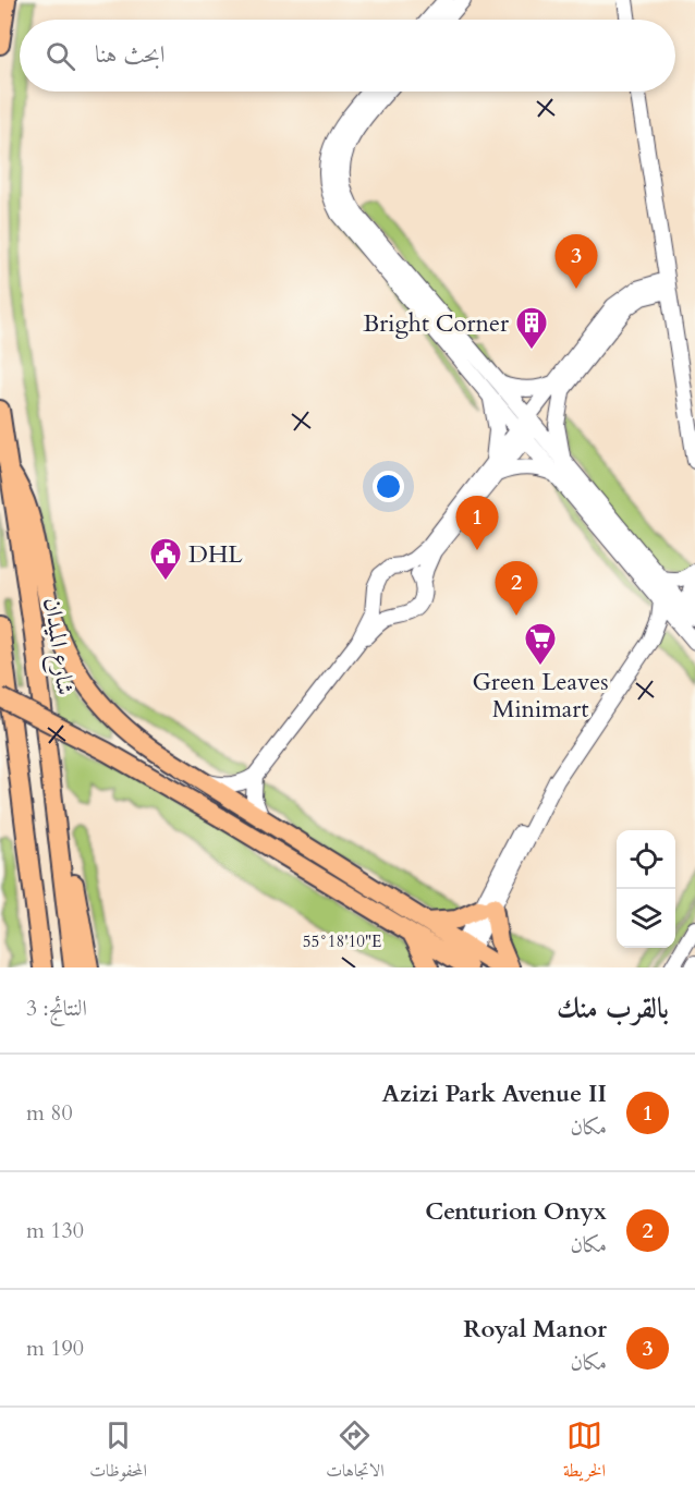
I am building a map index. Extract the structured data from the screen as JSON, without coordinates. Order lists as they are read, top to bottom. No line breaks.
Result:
{"streets":{"main road":["شارع الميدان"]},"places":{"building":["Bright Corner"],"public building":["DHL"],"supermarket":["Green Leaves Minimart"]},"page":{"search":"ابحث هنا","pins":["3","1","2"],"heading":["بالقرب منك","النتائج: 3"],"list":[{"mark":"1","name":"Azizi Park Avenue II","note":"مكان","value":"80 m"},{"mark":"2","name":"Centurion Onyx","note":"مكان","value":"130 m"},{"mark":"3","name":"Royal Manor","note":"مكان","value":"190 m"}],"nav":["الخريطة","الاتجاهات","المحفوظات"]},"coordinates":["55°18'10\"E"]}
